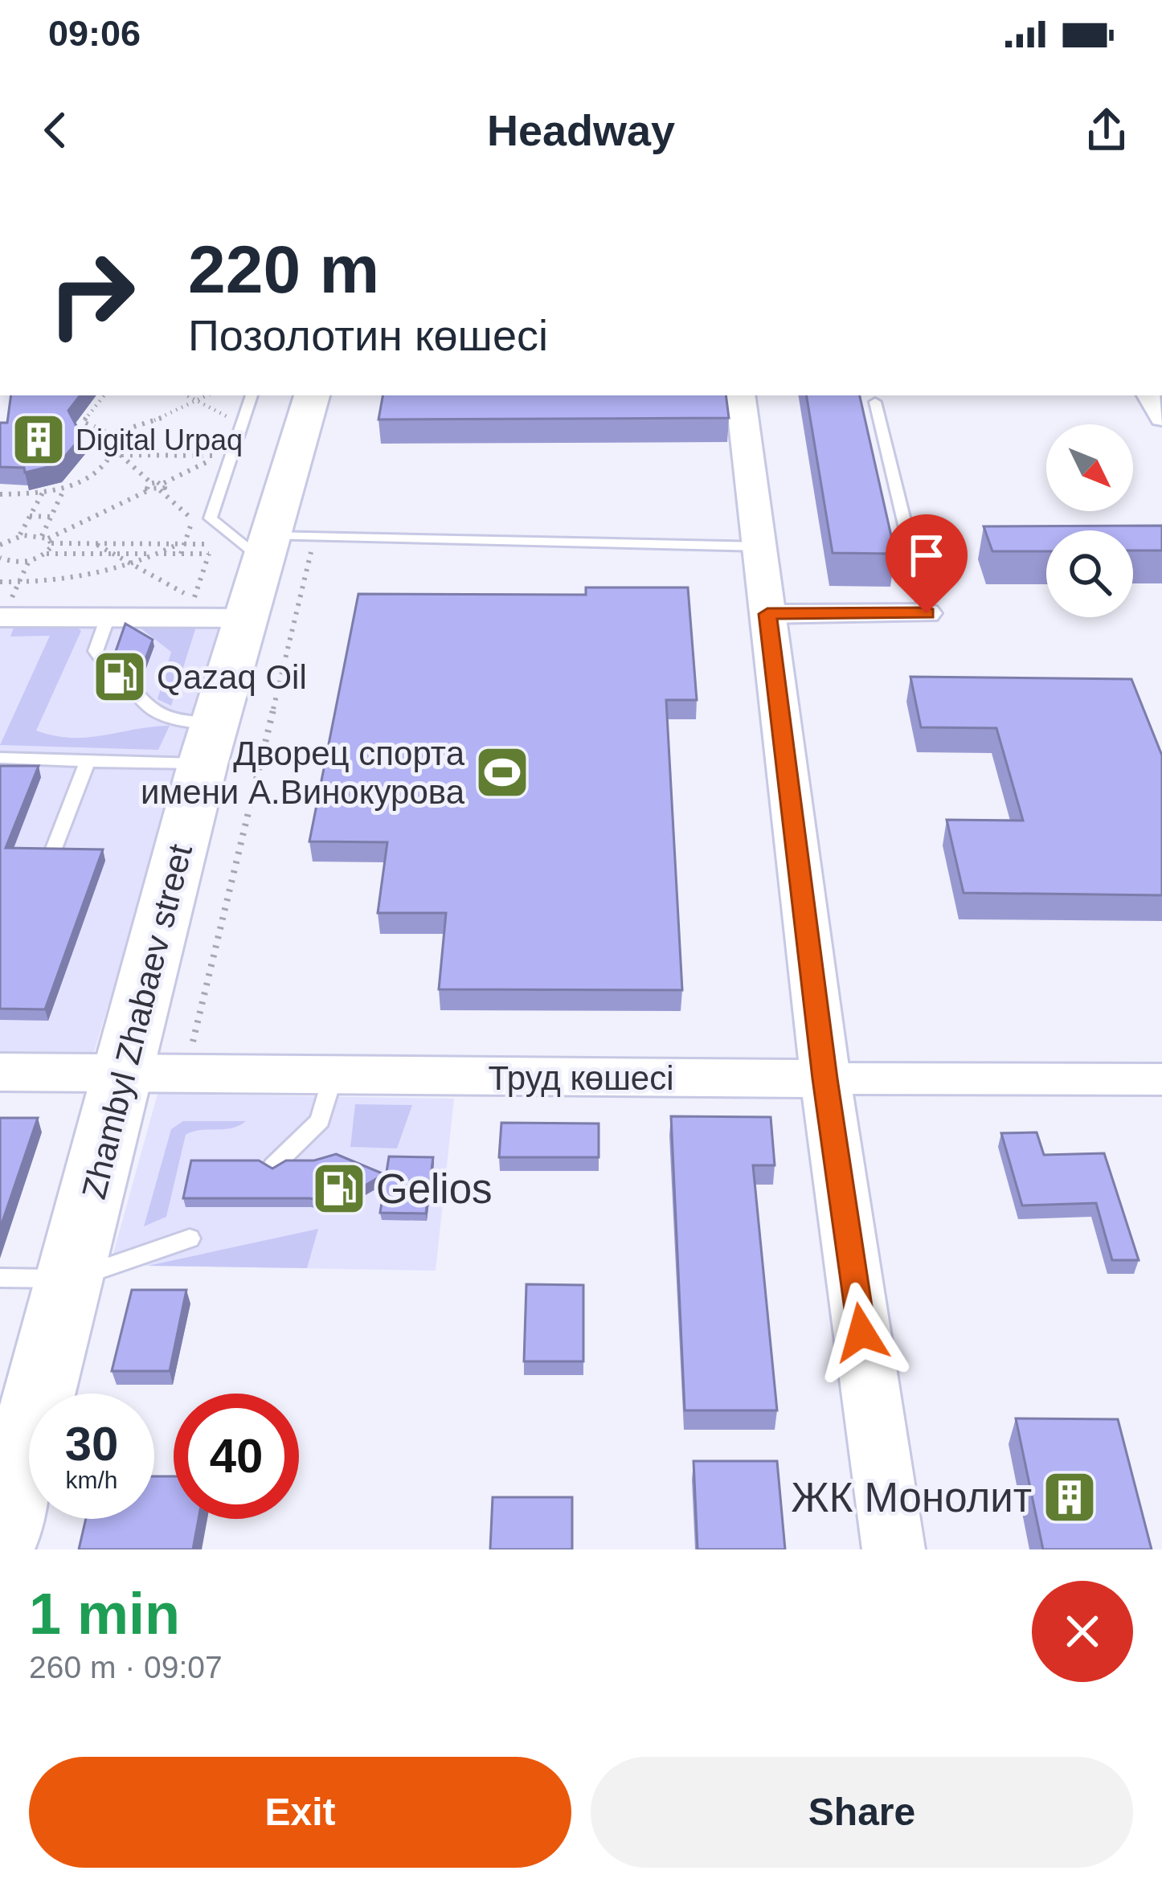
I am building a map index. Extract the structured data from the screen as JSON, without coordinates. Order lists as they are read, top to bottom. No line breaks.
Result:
{"streets":{"main road":["Zhambyl Zhabaev street"],"street":["Труд көшесі"]},"crossings":[["Zhambyl Zhabaev street","Труд көшесі"]],"places":{"building":["Digital Urpaq","ЖК Монолит"],"fuel station":["Qazaq Oil","Gelios"],"sports":["Дворец спорта имени А.Винокурова"]},"north":"bottom right","page":{"status":"09:06","header":"Headway","turn":["220 m","Позолотин көшесі"],"speed":"30 km/h","limit":"40","heading":["1 min","260 m · 09:07"],"buttons":["Exit","Share"]}}
